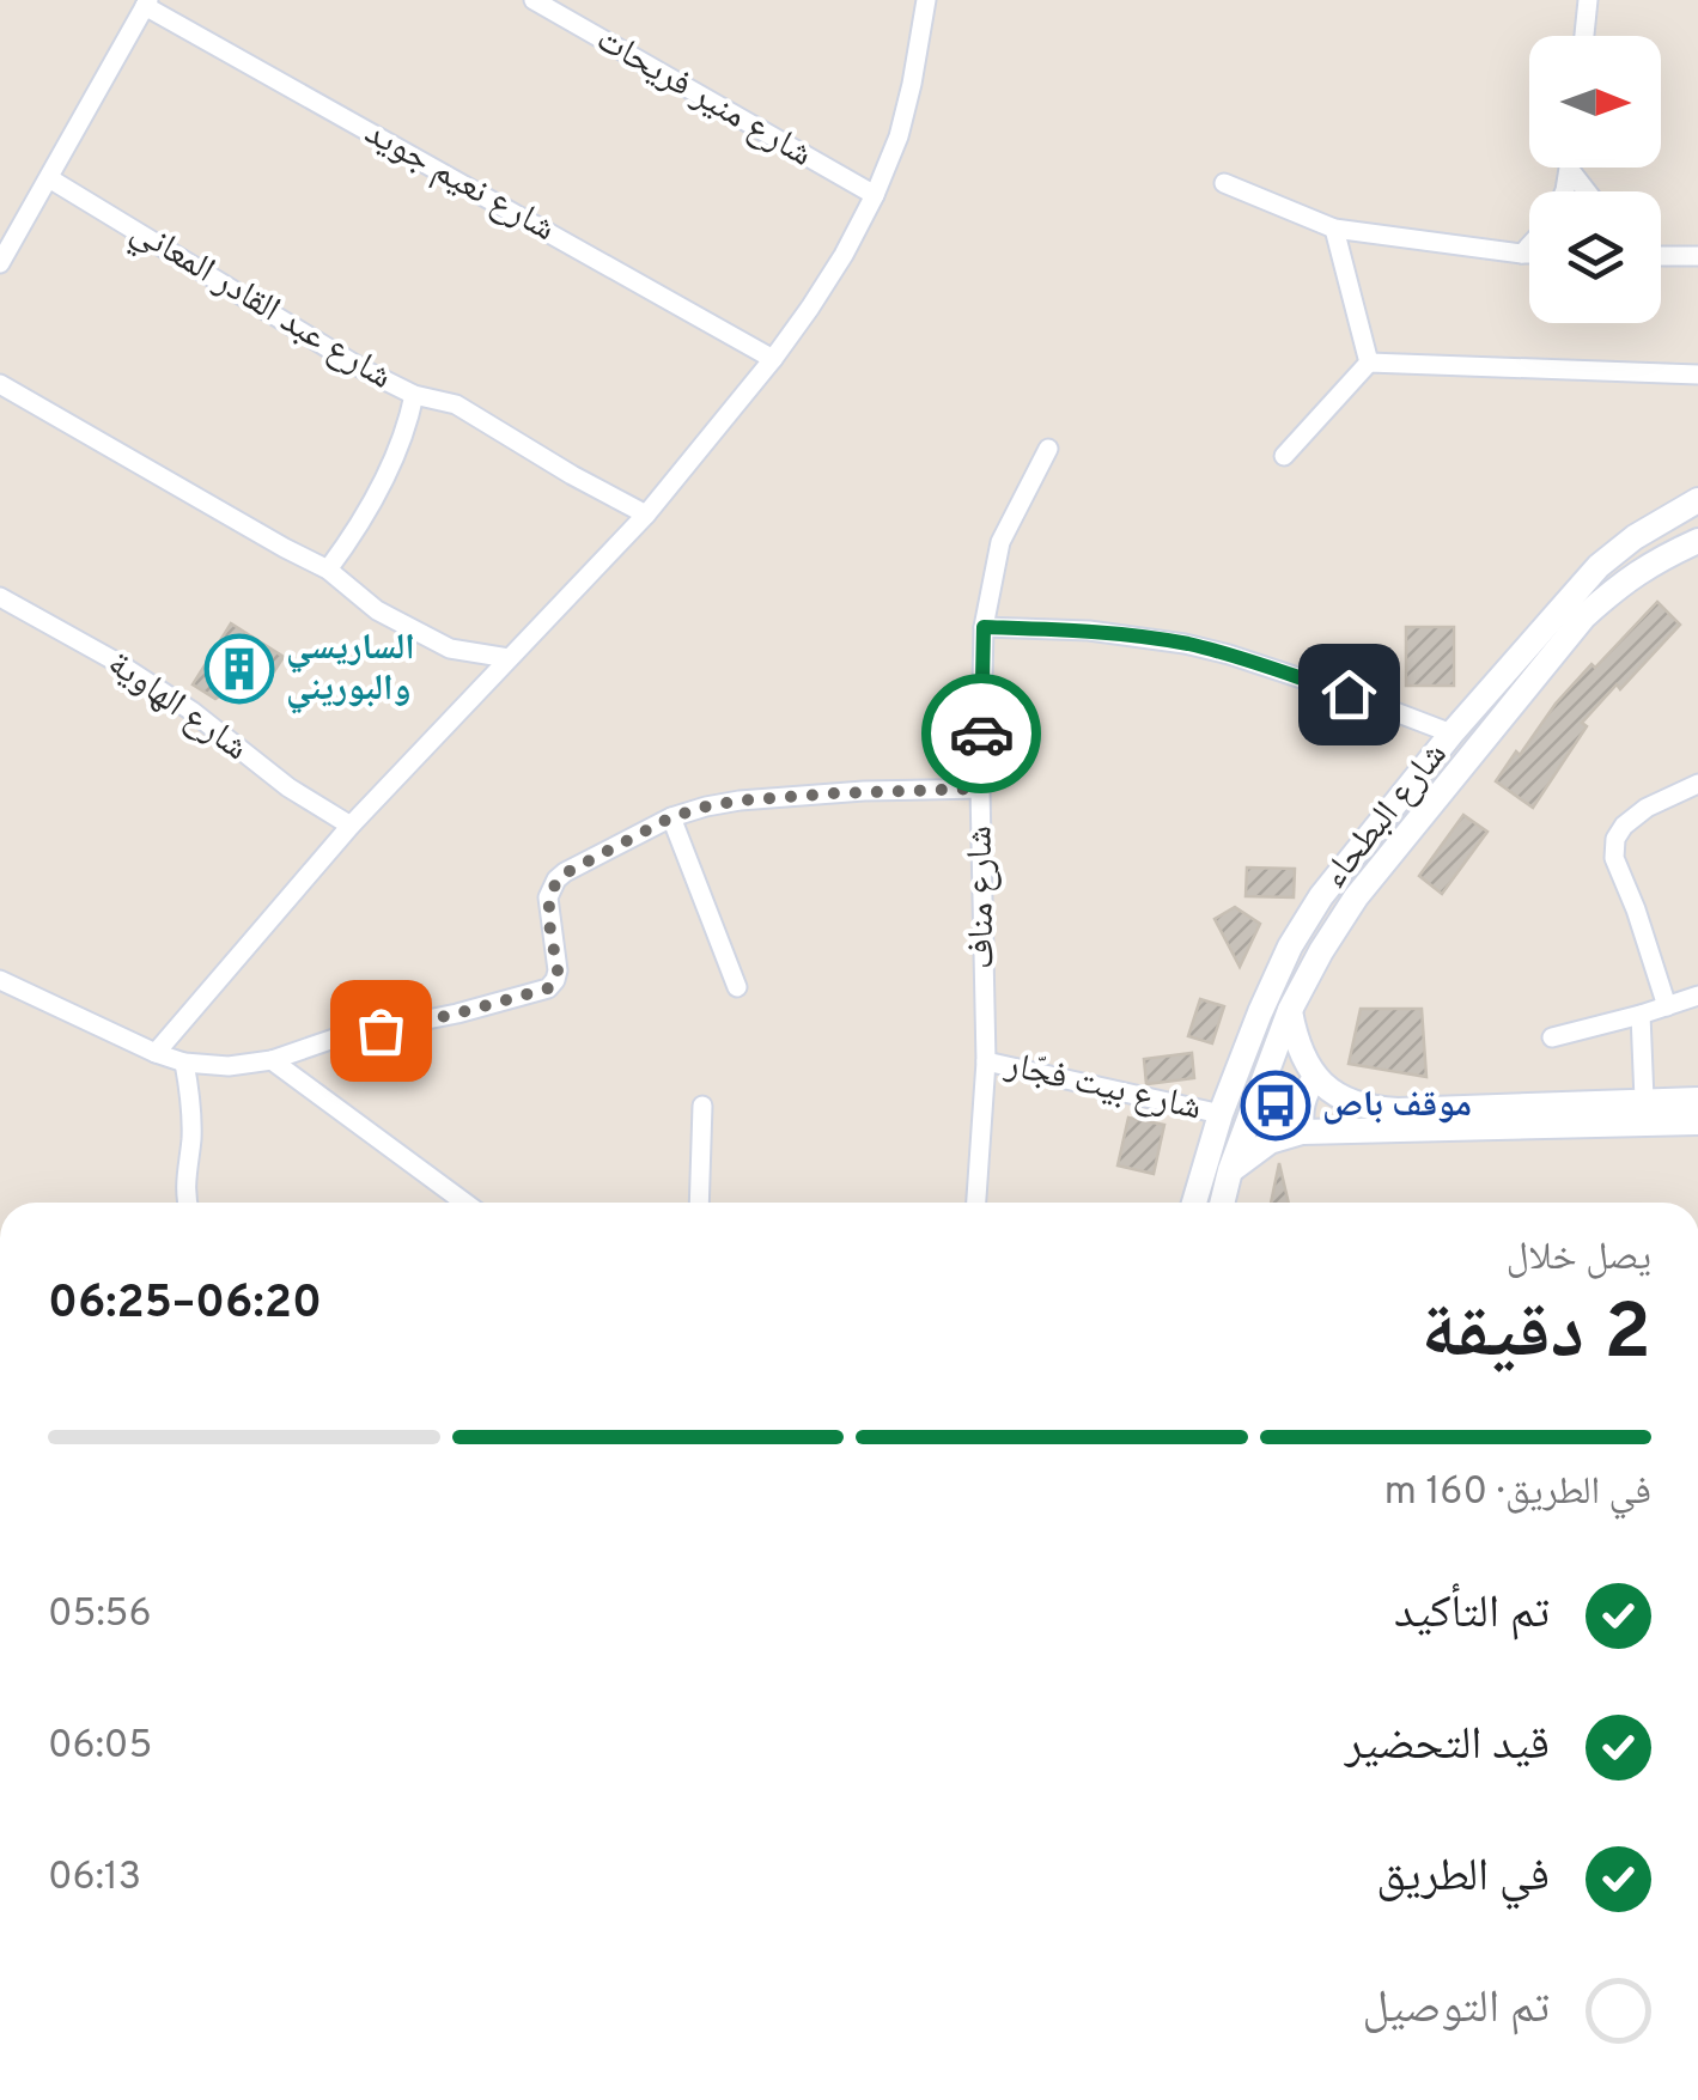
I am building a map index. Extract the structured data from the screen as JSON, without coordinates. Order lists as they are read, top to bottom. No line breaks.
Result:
{"streets":{"street":["شارع منير فريحات","شارع نعيم جويد","شارع عبد القادر المعاني","شارع الهاوية","شارع البطحاء","شارع مناف","شارع بيت فجّار"]},"crossings":[["شارع البطحاء","شارع بيت فجّار"],["شارع مناف","شارع بيت فجّار"]],"places":{"building":["الساريسي والبوريني"],"bus stop":["موقف باص"]},"north":"right","page":{"heading":["2 دقيقة","يصل خلال","06:20–06:25"],"bar":"في الطريق · 160 m","list":[["تم التأكيد","05:56"],["قيد التحضير","06:05"],["في الطريق","06:13"],"تم التوصيل"]}}
